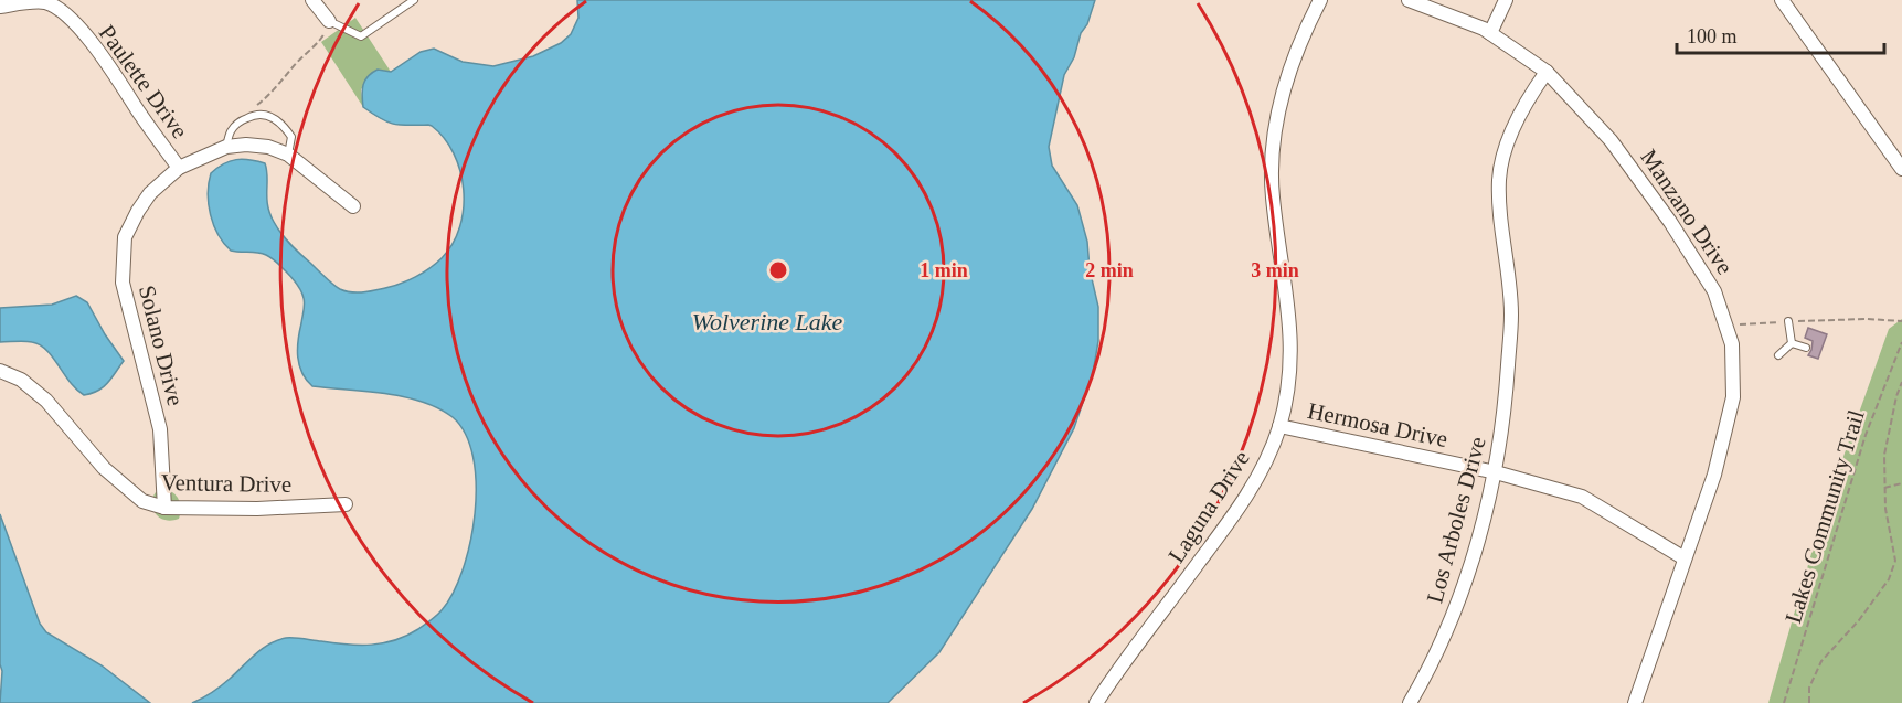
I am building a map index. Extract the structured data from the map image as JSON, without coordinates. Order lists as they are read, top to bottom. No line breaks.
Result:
{"streets":{"street":["Paulette Drive","Manzano Drive","Solano Drive","Hermosa Drive","Ventura Drive","Laguna Drive","Los Arboles Drive"],"path":["Lakes Community Trail"]},"crossings":[["Paulette Drive","Solano Drive"],["Manzano Drive","Hermosa Drive"],["Manzano Drive","Los Arboles Drive"],["Solano Drive","Ventura Drive"],["Hermosa Drive","Laguna Drive"],["Hermosa Drive","Los Arboles Drive"]],"water":["Wolverine Lake"],"scale_bar":"100 m","rings":["1 min","2 min","3 min"]}
